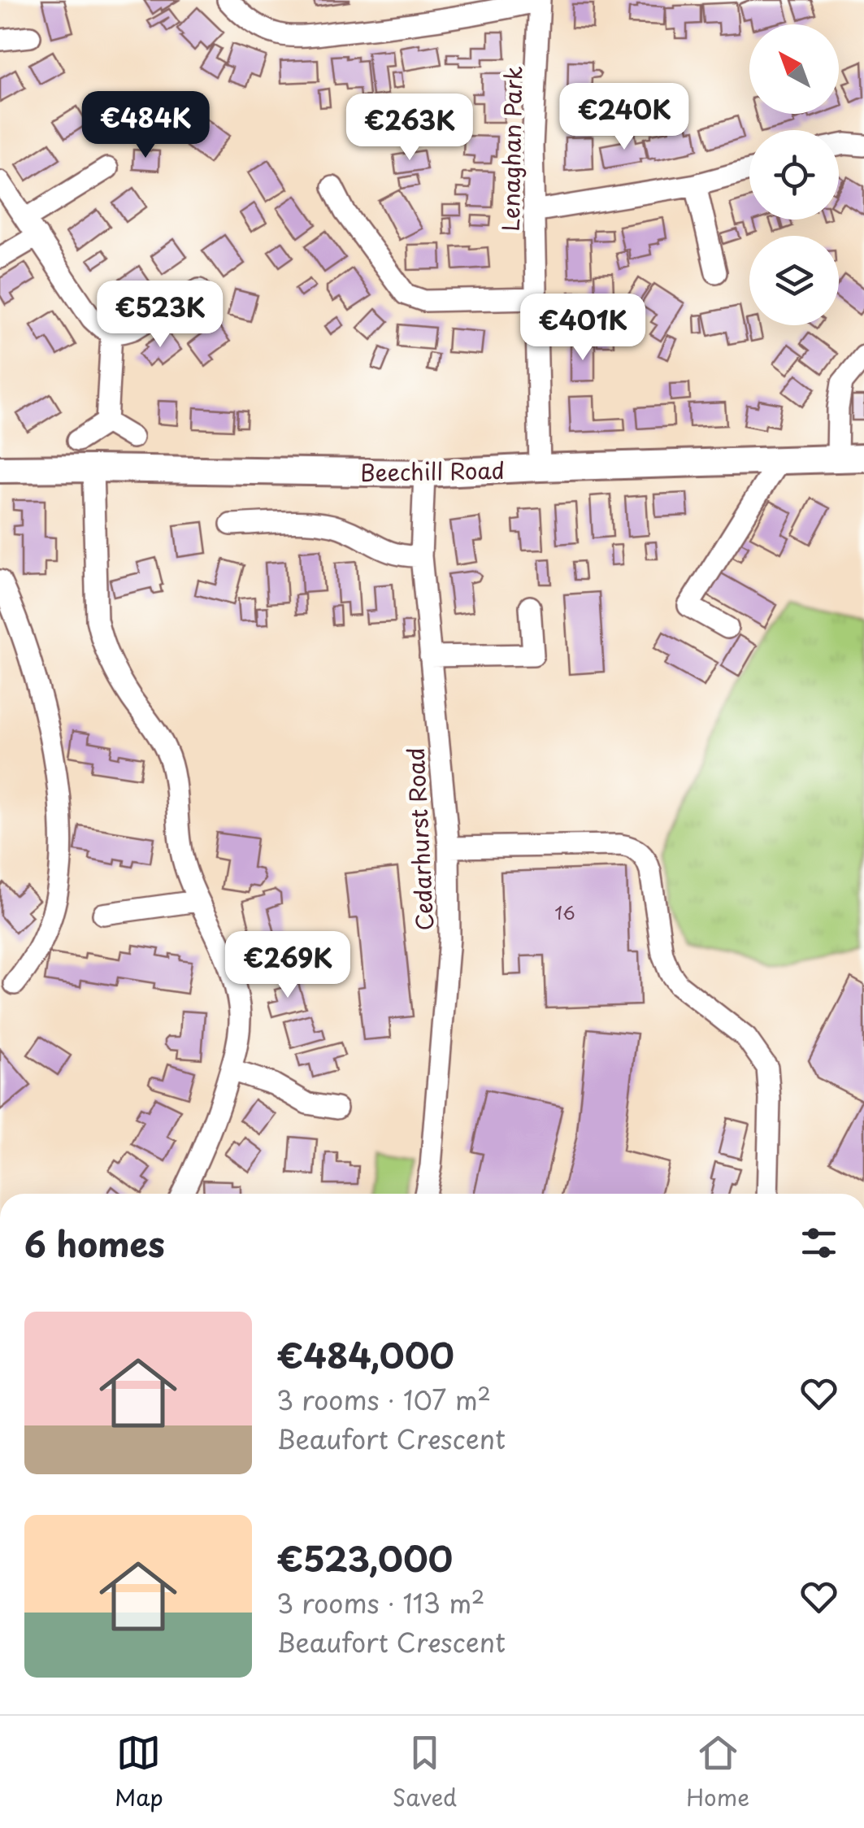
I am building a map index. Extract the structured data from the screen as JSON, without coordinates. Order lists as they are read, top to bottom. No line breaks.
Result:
{"streets":{"street":["Lenaghan Park","Beechill Road","Cedarhurst Road"]},"crossings":[["Lenaghan Park","Beechill Road"],["Beechill Road","Cedarhurst Road"]],"house_numbers":["16"],"north":"top left","page":{"price":["€240K","€484K","€263K","€523K","€401K","€269K"],"heading":"6 homes","list":[{"name":"€484,000","note":"3 rooms · 107 m² · Beaufort Crescent"},{"name":"€523,000","note":"3 rooms · 113 m² · Beaufort Crescent"}],"tabs":["Map","Saved","Home"]}}
